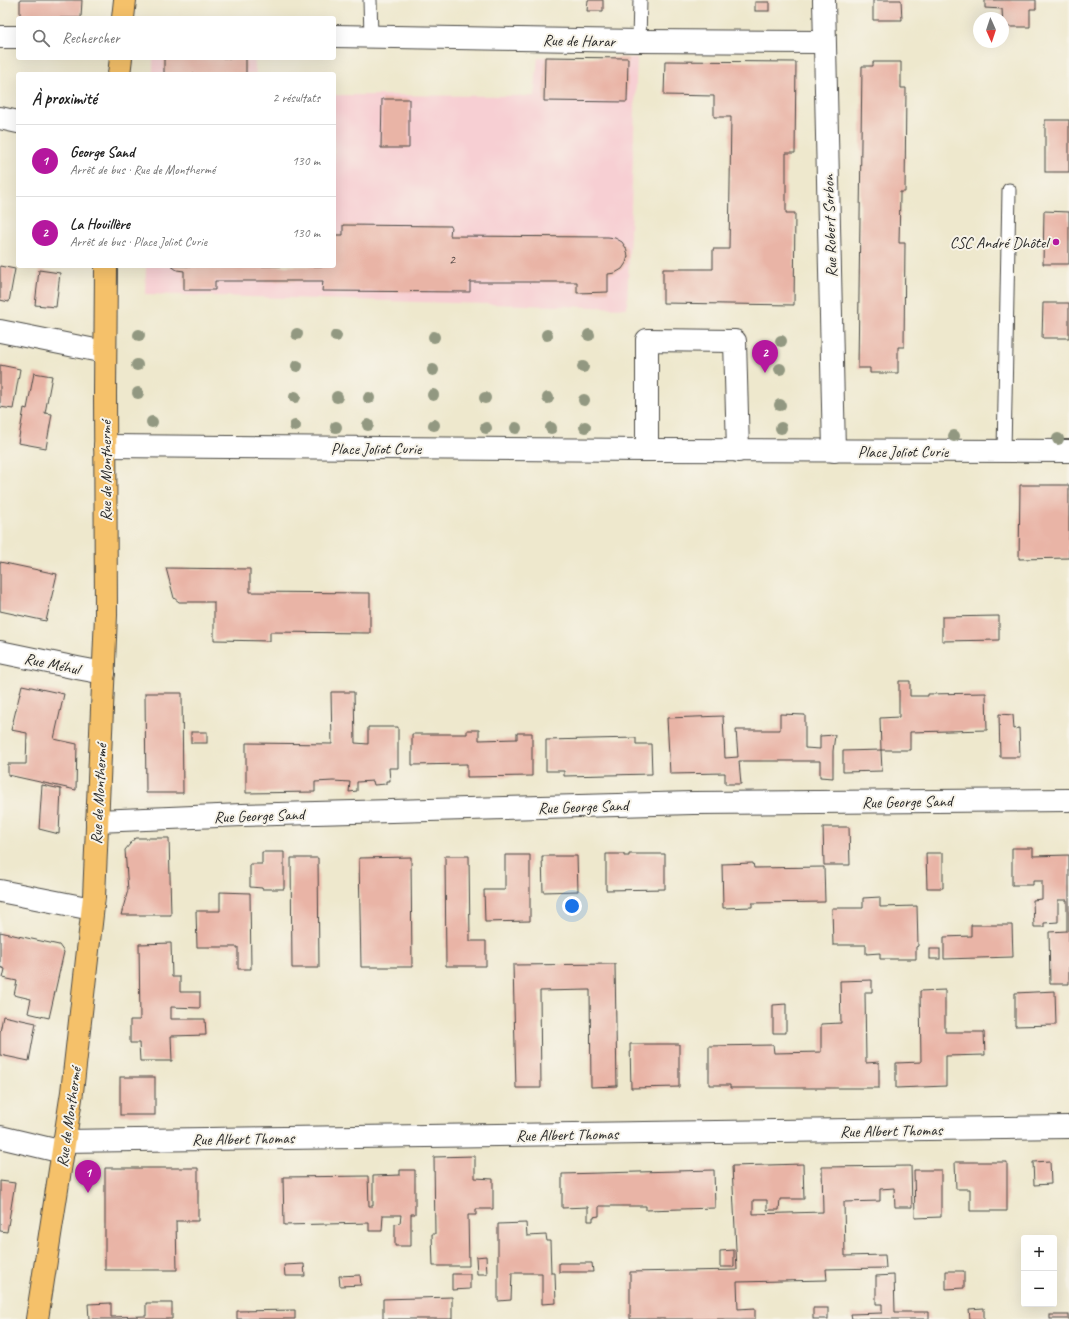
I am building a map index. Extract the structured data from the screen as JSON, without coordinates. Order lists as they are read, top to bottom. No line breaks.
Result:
{"streets":{"main road":["Rue de Monthermé"],"street":["Rue de Harar","Rue Robert Sorbon","Place Joliot Curie","Rue Méhul","Rue George Sand","Rue Albert Thomas"]},"crossings":[["Rue de Harar","Rue Robert Sorbon"],["Rue Robert Sorbon","Place Joliot Curie"],["Place Joliot Curie","Rue de Monthermé"],["Rue de Monthermé","Rue Méhul"],["Rue de Monthermé","Rue George Sand"],["Rue de Monthermé","Rue Albert Thomas"]],"places":["CSC André Dhôtel"],"house_numbers":["2"],"north":"bottom","page":{"search":"Rechercher","heading":["À proximité","2 résultats"],"list":[{"mark":"1","name":"George Sand","note":"Arrêt de bus · Rue de Monthermé","value":"130 m"},{"mark":"2","name":"La Houillère","note":"Arrêt de bus · Place Joliot Curie","value":"130 m"}],"pins":["2","1"],"map_buttons":["+","−"]}}
